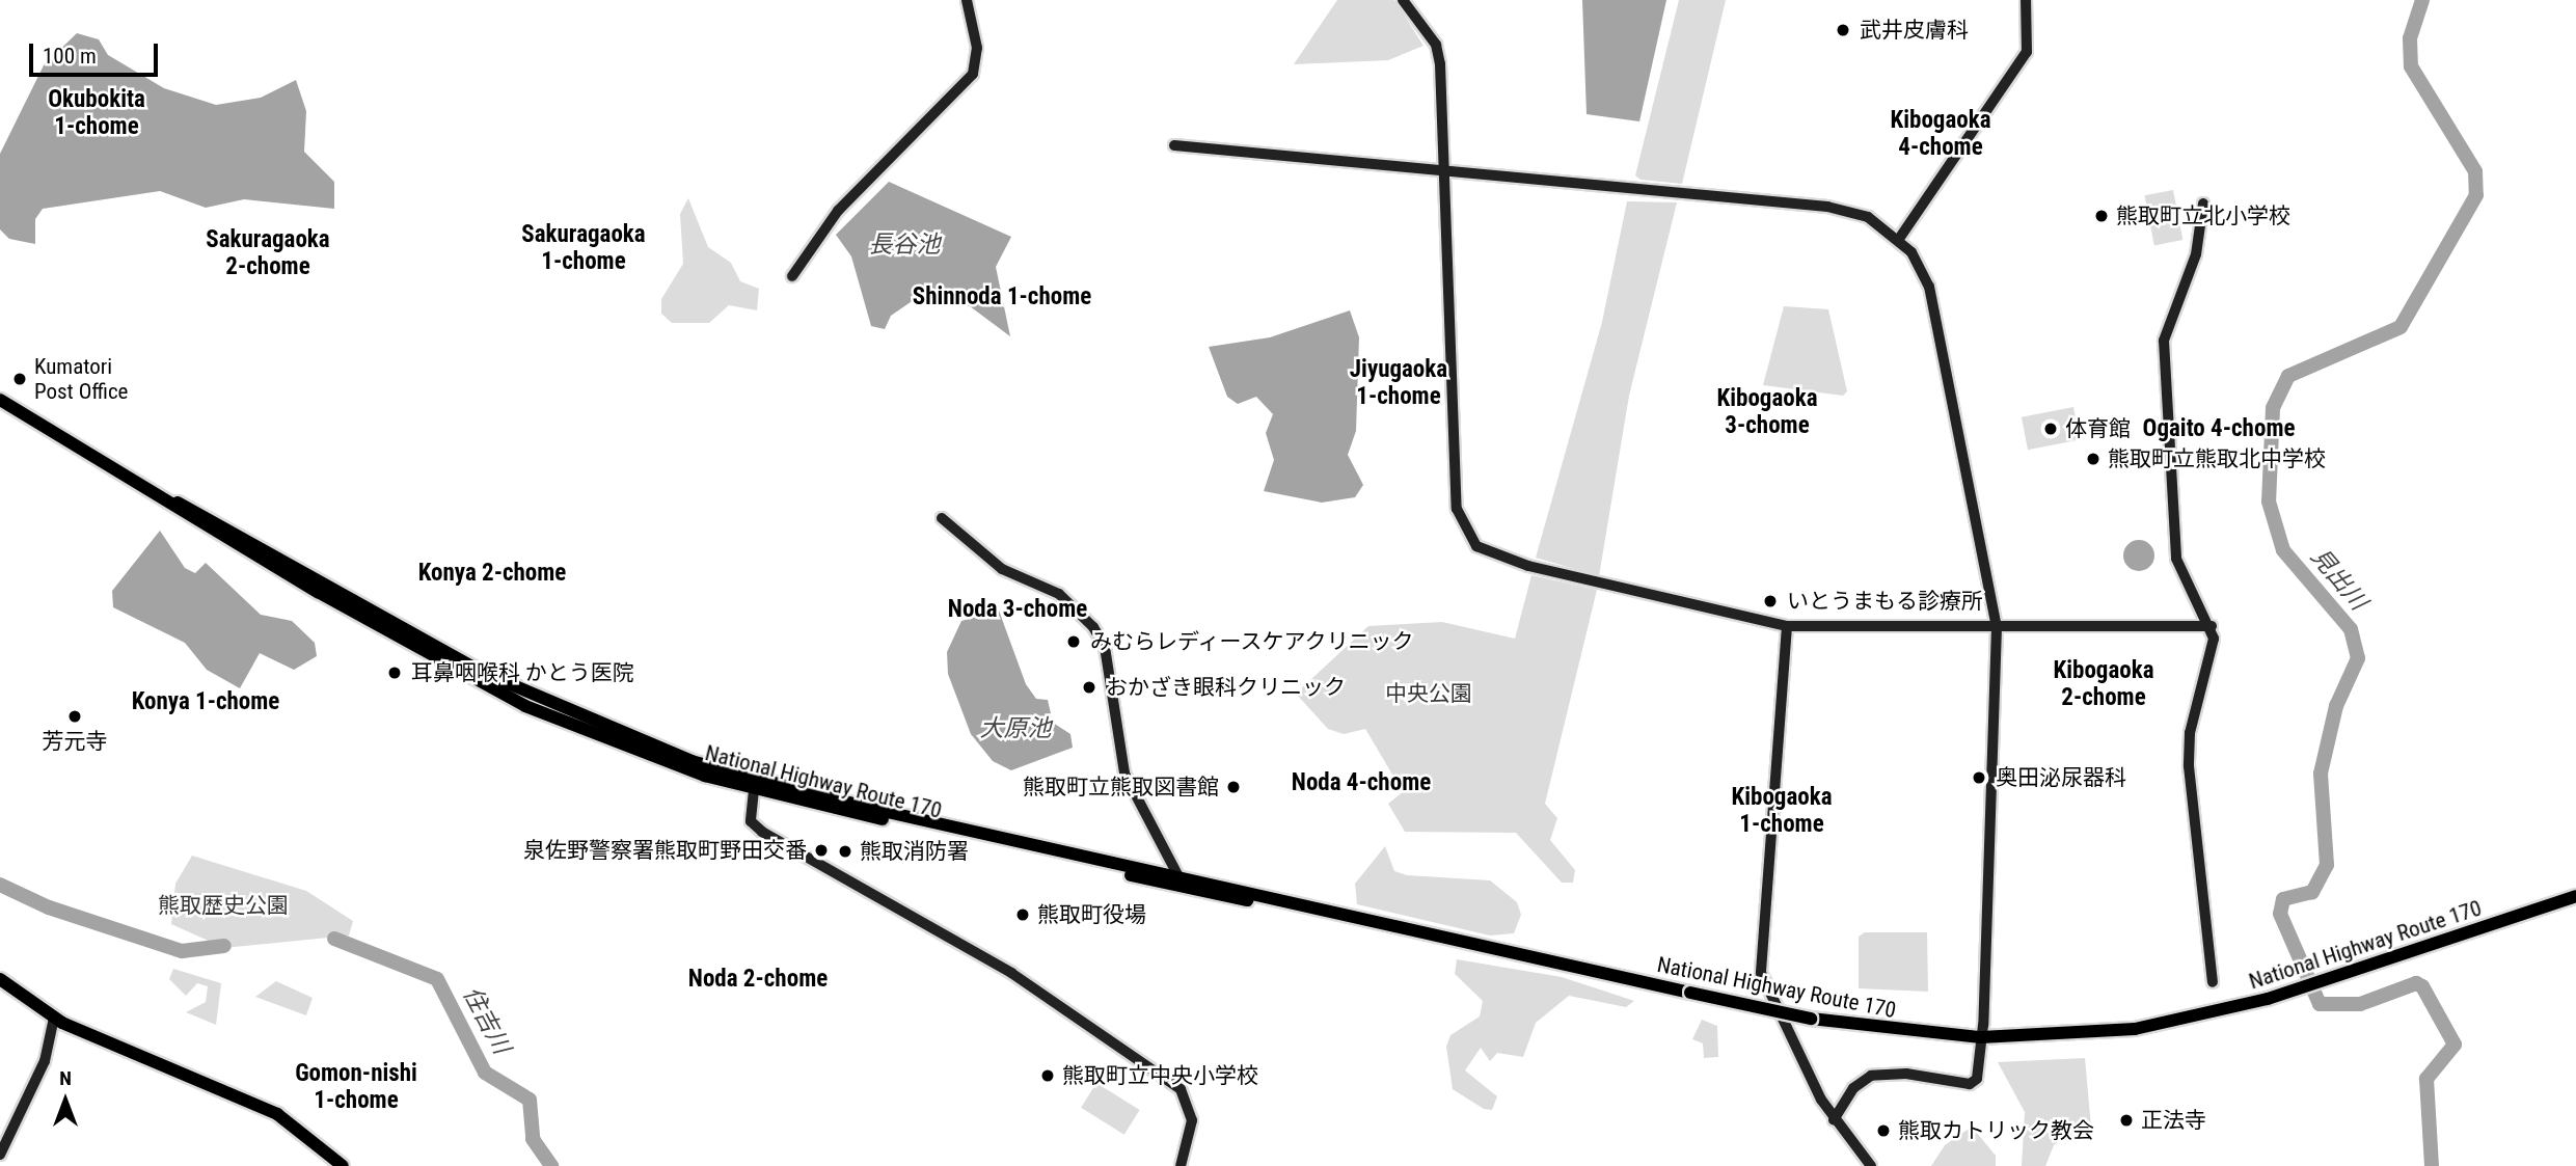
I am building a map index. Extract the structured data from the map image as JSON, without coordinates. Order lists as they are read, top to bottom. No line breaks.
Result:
{"streets":{"highway":["National Highway Route 170"]},"districts":["Okubokita 1-chome","Kibogaoka 4-chome","Sakuragaoka 1-chome","Sakuragaoka 2-chome","Shinnoda 1-chome","Jiyugaoka 1-chome","Kibogaoka 3-chome","Ogaito 4-chome","Konya 2-chome","Noda 3-chome","Kibogaoka 2-chome","Konya 1-chome","Noda 4-chome","Kibogaoka 1-chome","Noda 2-chome","Gomon-nishi 1-chome"],"water":["長谷池","見出川","大原池","住吉川"],"parks":["中央公園","熊取歴史公園"],"places":["武井皮膚科","熊取町立北小学校","Kumatori Post Office","体育館","熊取町立熊取北中学校","いとうまもる診療所","みむらレディースケアクリニック","耳鼻咽喉科 かとう医院","おかざき眼科クリニック","芳元寺","奥田泌尿器科","熊取町立熊取図書館","泉佐野警察署熊取町野田交番","熊取消防署","熊取町役場","熊取町立中央小学校","正法寺","熊取カトリック教会"],"scale_bar":"100 m","north":"top"}
